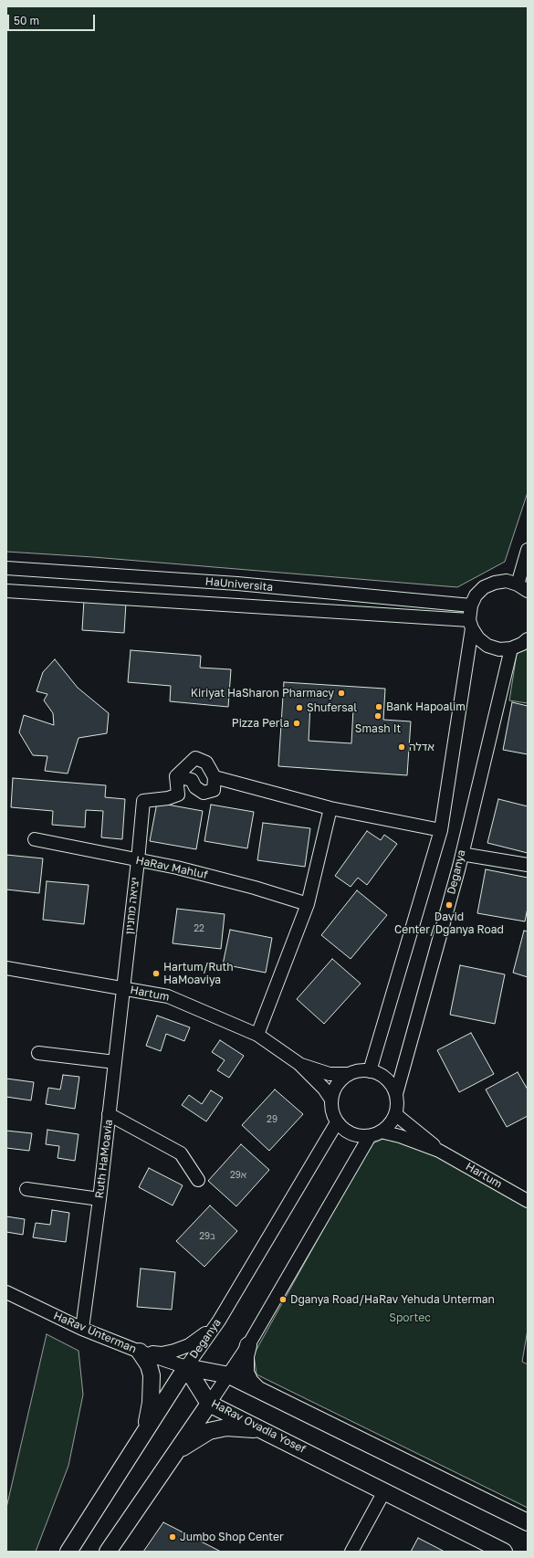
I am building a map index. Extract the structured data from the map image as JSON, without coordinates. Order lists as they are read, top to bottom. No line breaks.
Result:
{"streets":{"main road":["Deganya","HaRav Ovadia Yosef"],"street":["HaUniversita","HaRav Mahluf","יציאה מחניון","Hartum","Ruth HaMoavia","HaRav Unterman"]},"crossings":[["HaRav Mahluf","יציאה מחניון"],["Deganya","Hartum"],["Deganya","HaRav Unterman"],["Deganya","HaRav Ovadia Yosef"],["יציאה מחניון","Hartum"],["יציאה מחניון","Ruth HaMoavia"],["Hartum","Ruth HaMoavia"],["Ruth HaMoavia","HaRav Unterman"],["HaRav Unterman","HaRav Ovadia Yosef"]],"parks":["Sportec"],"places":["Kiriyat HaSharon Pharmacy","Bank Hapoalim","Shufersal","Smash It","Pizza Perla","אדלה","David Center/Dganya Road","Hartum/Ruth HaMoaviya","Dganya Road/HaRav Yehuda Unterman","Jumbo Shop Center"],"house_numbers":["22","29","29א","29ב"],"scale_bar":"50 m"}
